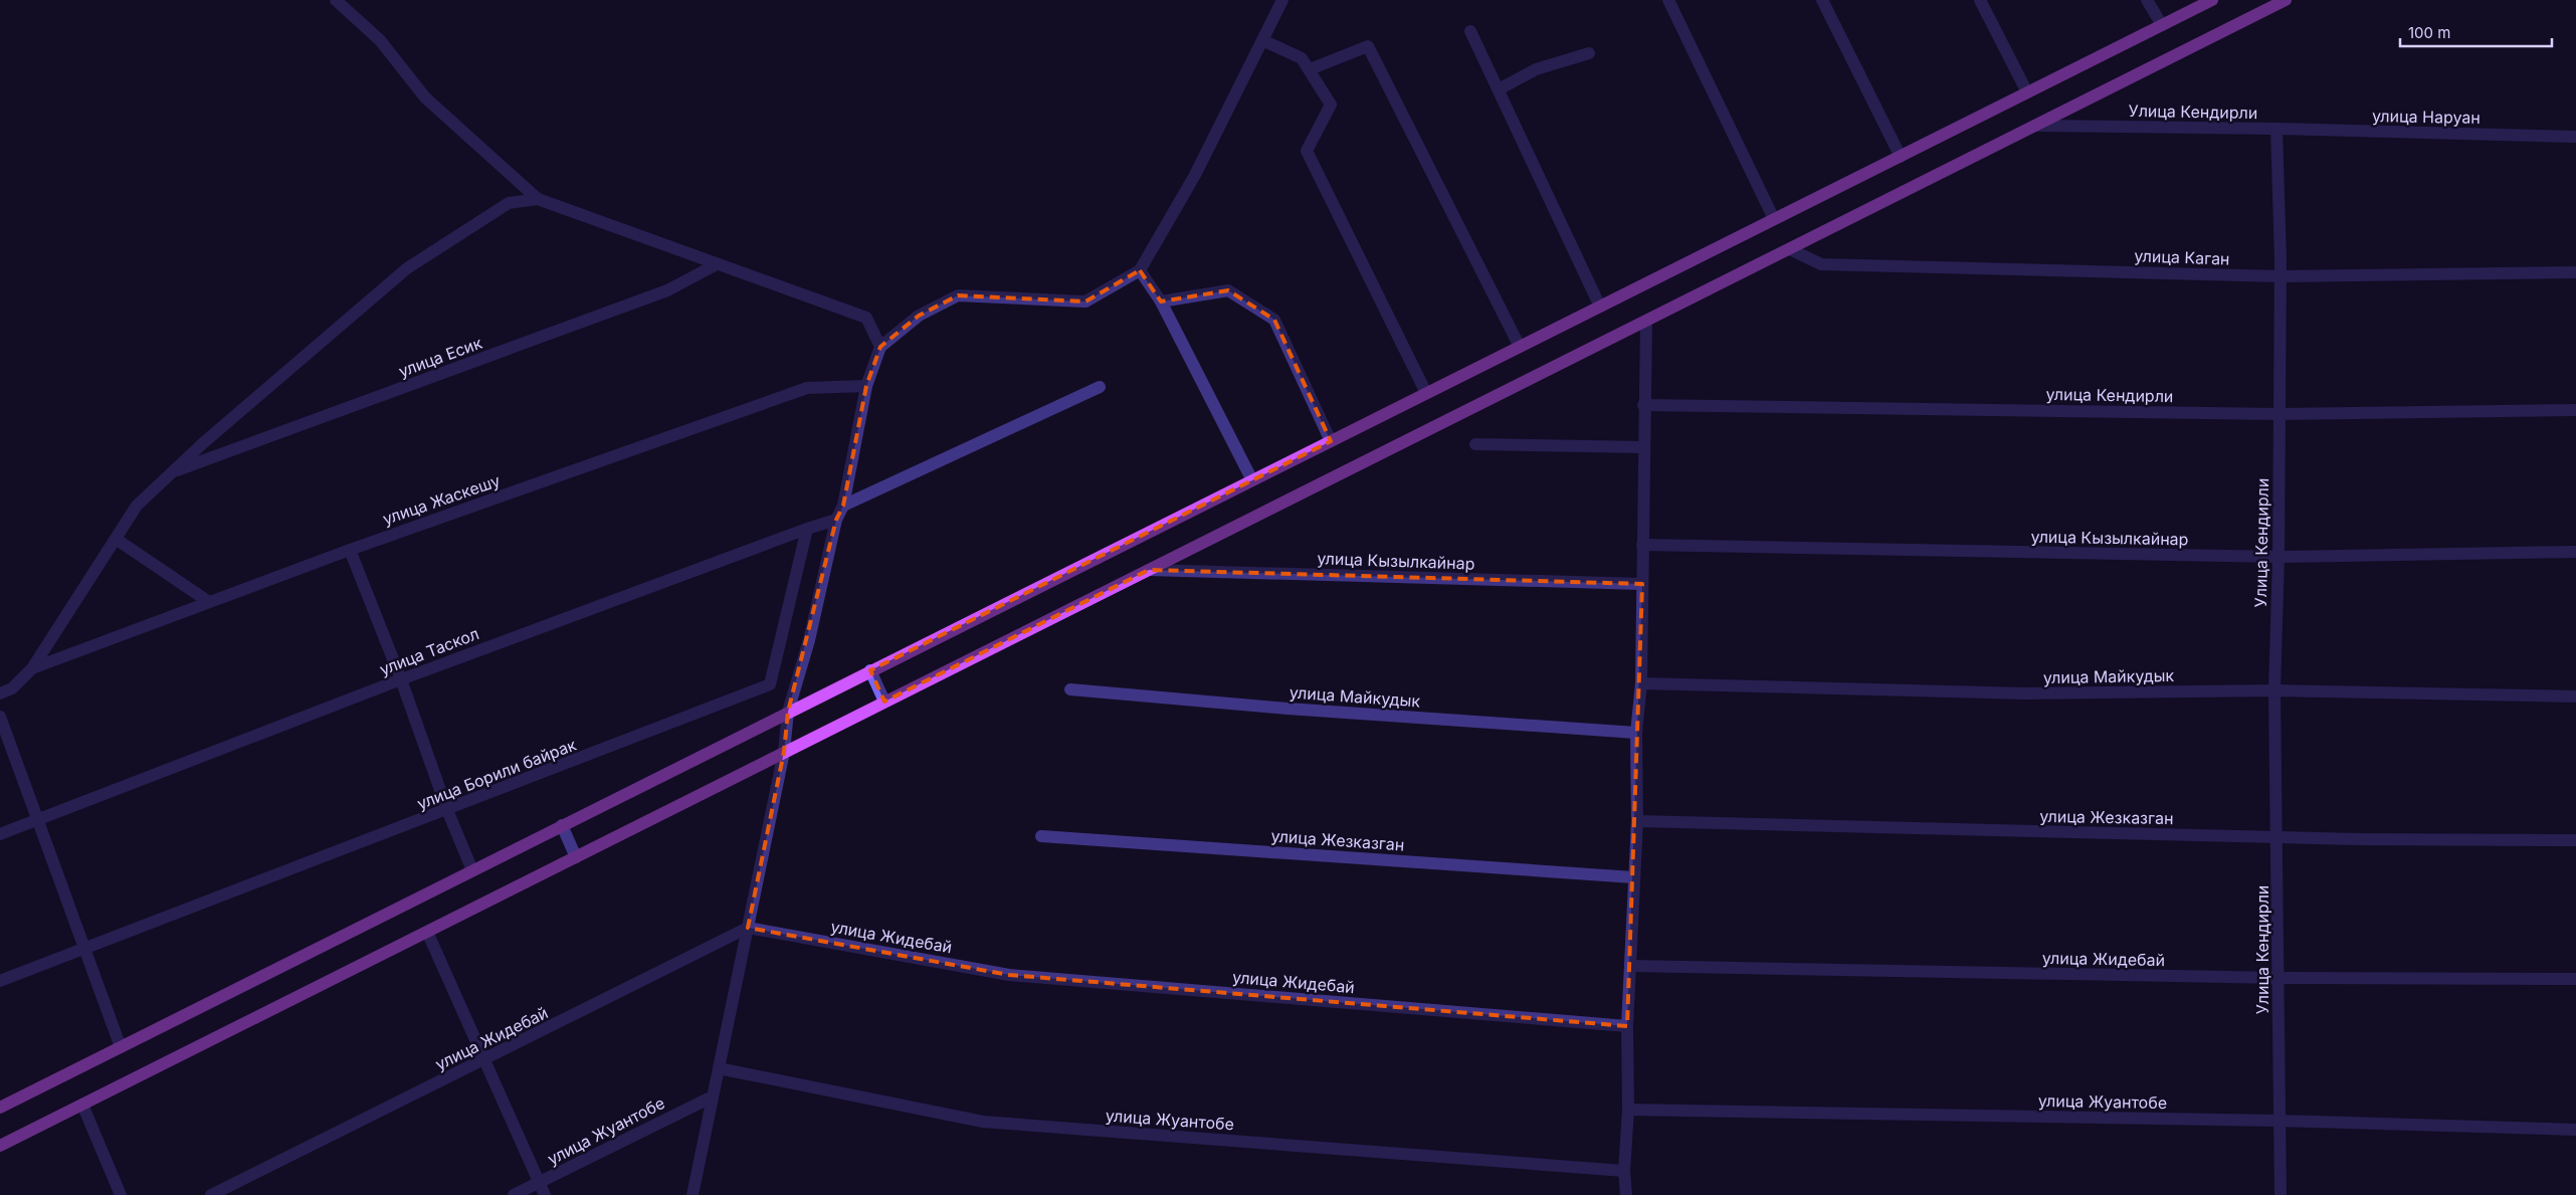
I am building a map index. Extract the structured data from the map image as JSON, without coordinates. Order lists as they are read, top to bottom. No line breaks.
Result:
{"streets":{"street":["Улица Кендирли","улица Наруан","улица Каган","улица Есик","улица Кендирли","улица Жаскешу","улица Кызылкайнар","улица Таскол","улица Майкудык","улица Борили байрак","улица Жезказган","улица Жидебай","улица Жуантобе"]},"crossings":[["Улица Кендирли","улица Наруан"],["Улица Кендирли","улица Каган"],["Улица Кендирли","улица Кендирли"],["Улица Кендирли","улица Кызылкайнар"],["Улица Кендирли","улица Майкудык"],["Улица Кендирли","улица Жезказган"],["Улица Кендирли","улица Жидебай"],["Улица Кендирли","улица Жуантобе"],["улица Таскол","улица Борили байрак"]],"scale_bar":"100 m"}
